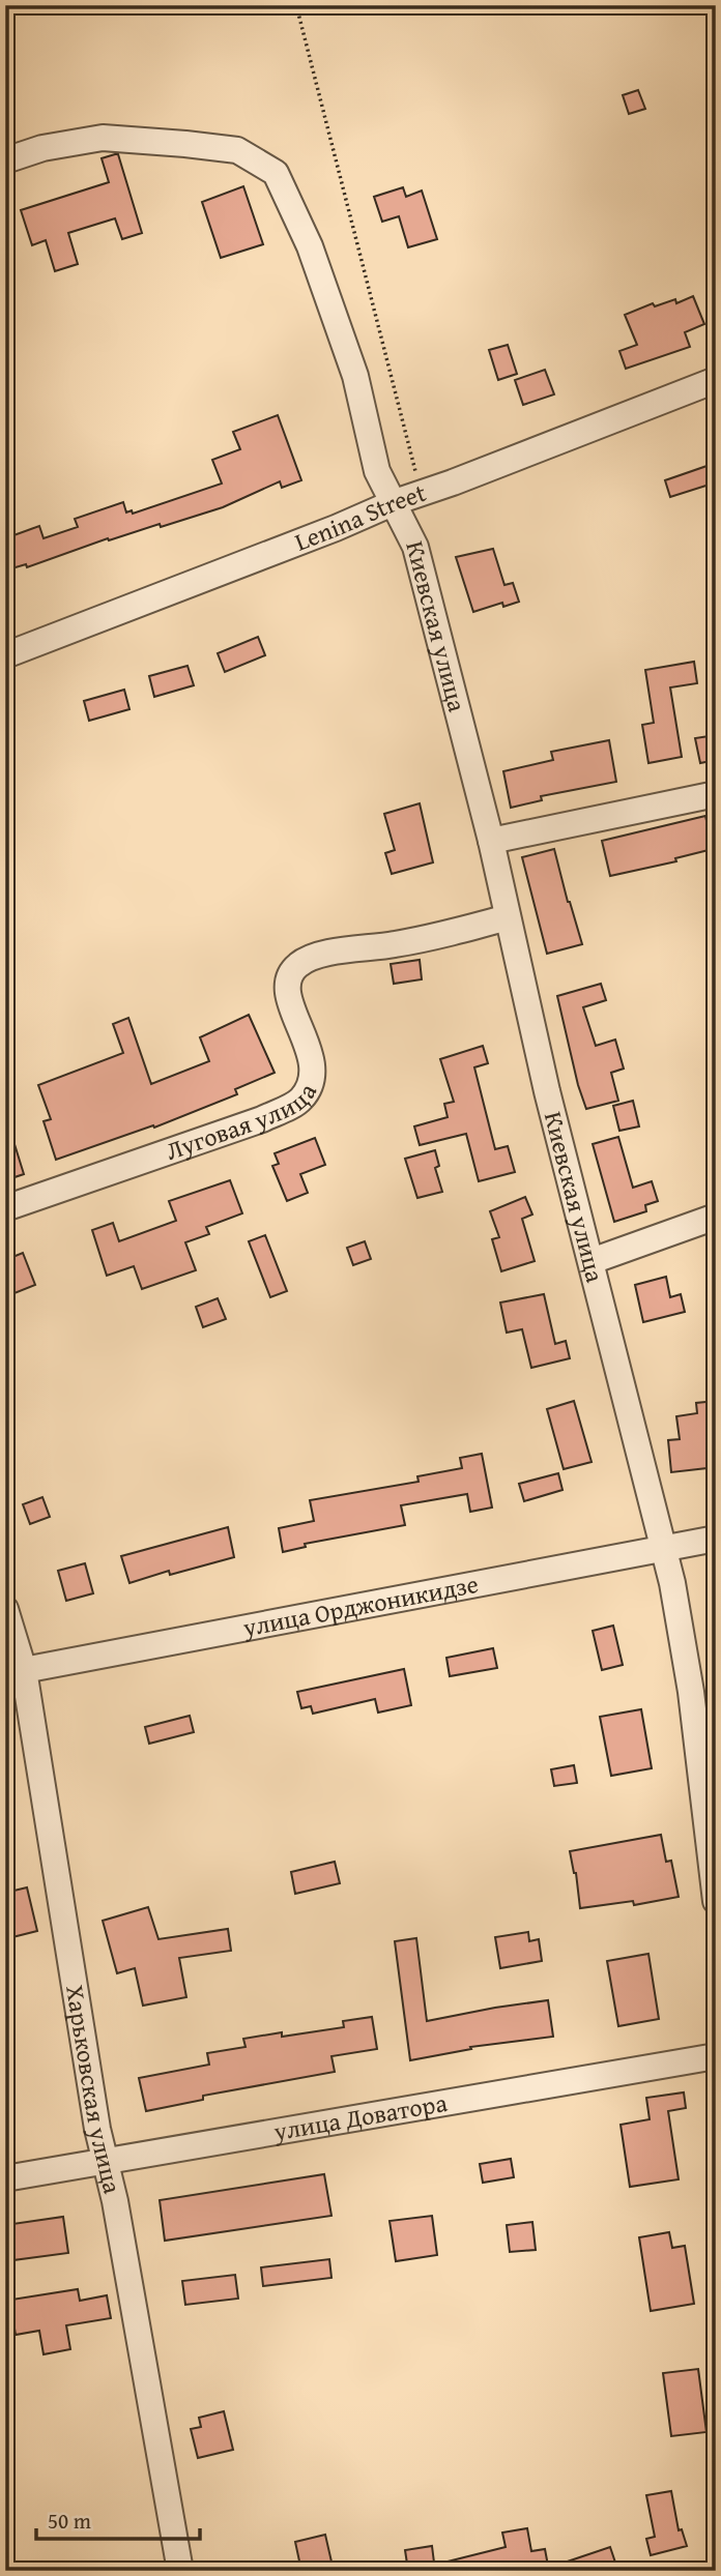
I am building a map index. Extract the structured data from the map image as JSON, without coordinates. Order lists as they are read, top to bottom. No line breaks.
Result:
{"streets":{"street":["Lenina Street","Киевская улица","Луговая улица","улица Орджоникидзе","Харьковская улица","улица Доватора"]},"crossings":[["Lenina Street","Киевская улица"],["Киевская улица","Луговая улица"],["Киевская улица","улица Орджоникидзе"],["улица Орджоникидзе","Харьковская улица"],["Харьковская улица","улица Доватора"]],"scale_bar":"50 m"}
